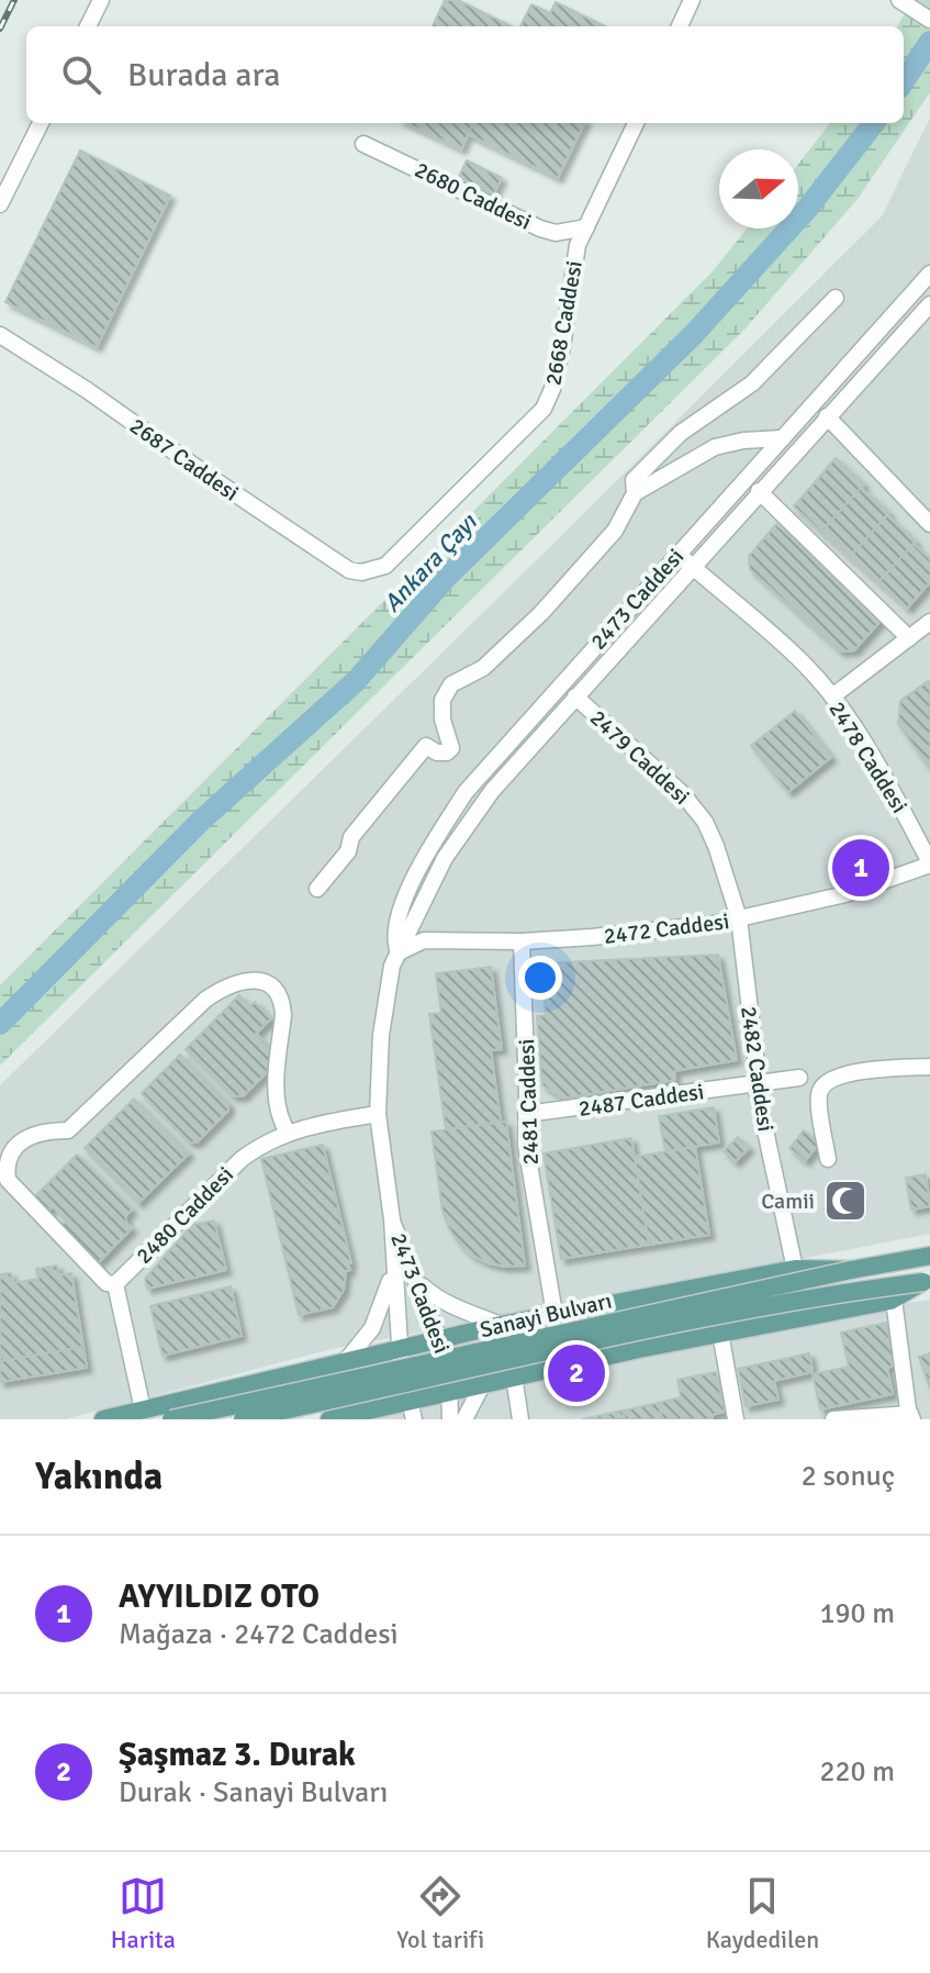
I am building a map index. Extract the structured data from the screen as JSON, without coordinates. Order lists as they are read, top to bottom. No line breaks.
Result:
{"streets":{"main road":["Sanayi Bulvarı"],"street":["2680 Caddesi","2668 Caddesi","2687 Caddesi","2473 Caddesi","2479 Caddesi","2478 Caddesi","2472 Caddesi","2482 Caddesi","2487 Caddesi","2481 Caddesi","2480 Caddesi"]},"crossings":[["2680 Caddesi","2668 Caddesi"],["2668 Caddesi","2687 Caddesi"],["2473 Caddesi","2479 Caddesi"],["2473 Caddesi","2478 Caddesi"],["2473 Caddesi","2472 Caddesi"],["2473 Caddesi","2480 Caddesi"],["2479 Caddesi","2472 Caddesi"],["2479 Caddesi","2482 Caddesi"],["2478 Caddesi","2472 Caddesi"],["2472 Caddesi","2482 Caddesi"],["2472 Caddesi","2481 Caddesi"],["2482 Caddesi","2487 Caddesi"],["2487 Caddesi","2481 Caddesi"]],"water":["Ankara Çayı"],"places":{"mosque":["Camii"]},"north":"right","page":{"search":"Burada ara","pins":["1","2"],"heading":["Yakında","2 sonuç"],"list":[{"mark":"1","name":"AYYILDIZ OTO","note":"Mağaza · 2472 Caddesi","value":"190 m"},{"mark":"2","name":"Şaşmaz 3. Durak","note":"Durak · Sanayi Bulvarı","value":"220 m"}],"nav":["Harita","Yol tarifi","Kaydedilen"]}}
